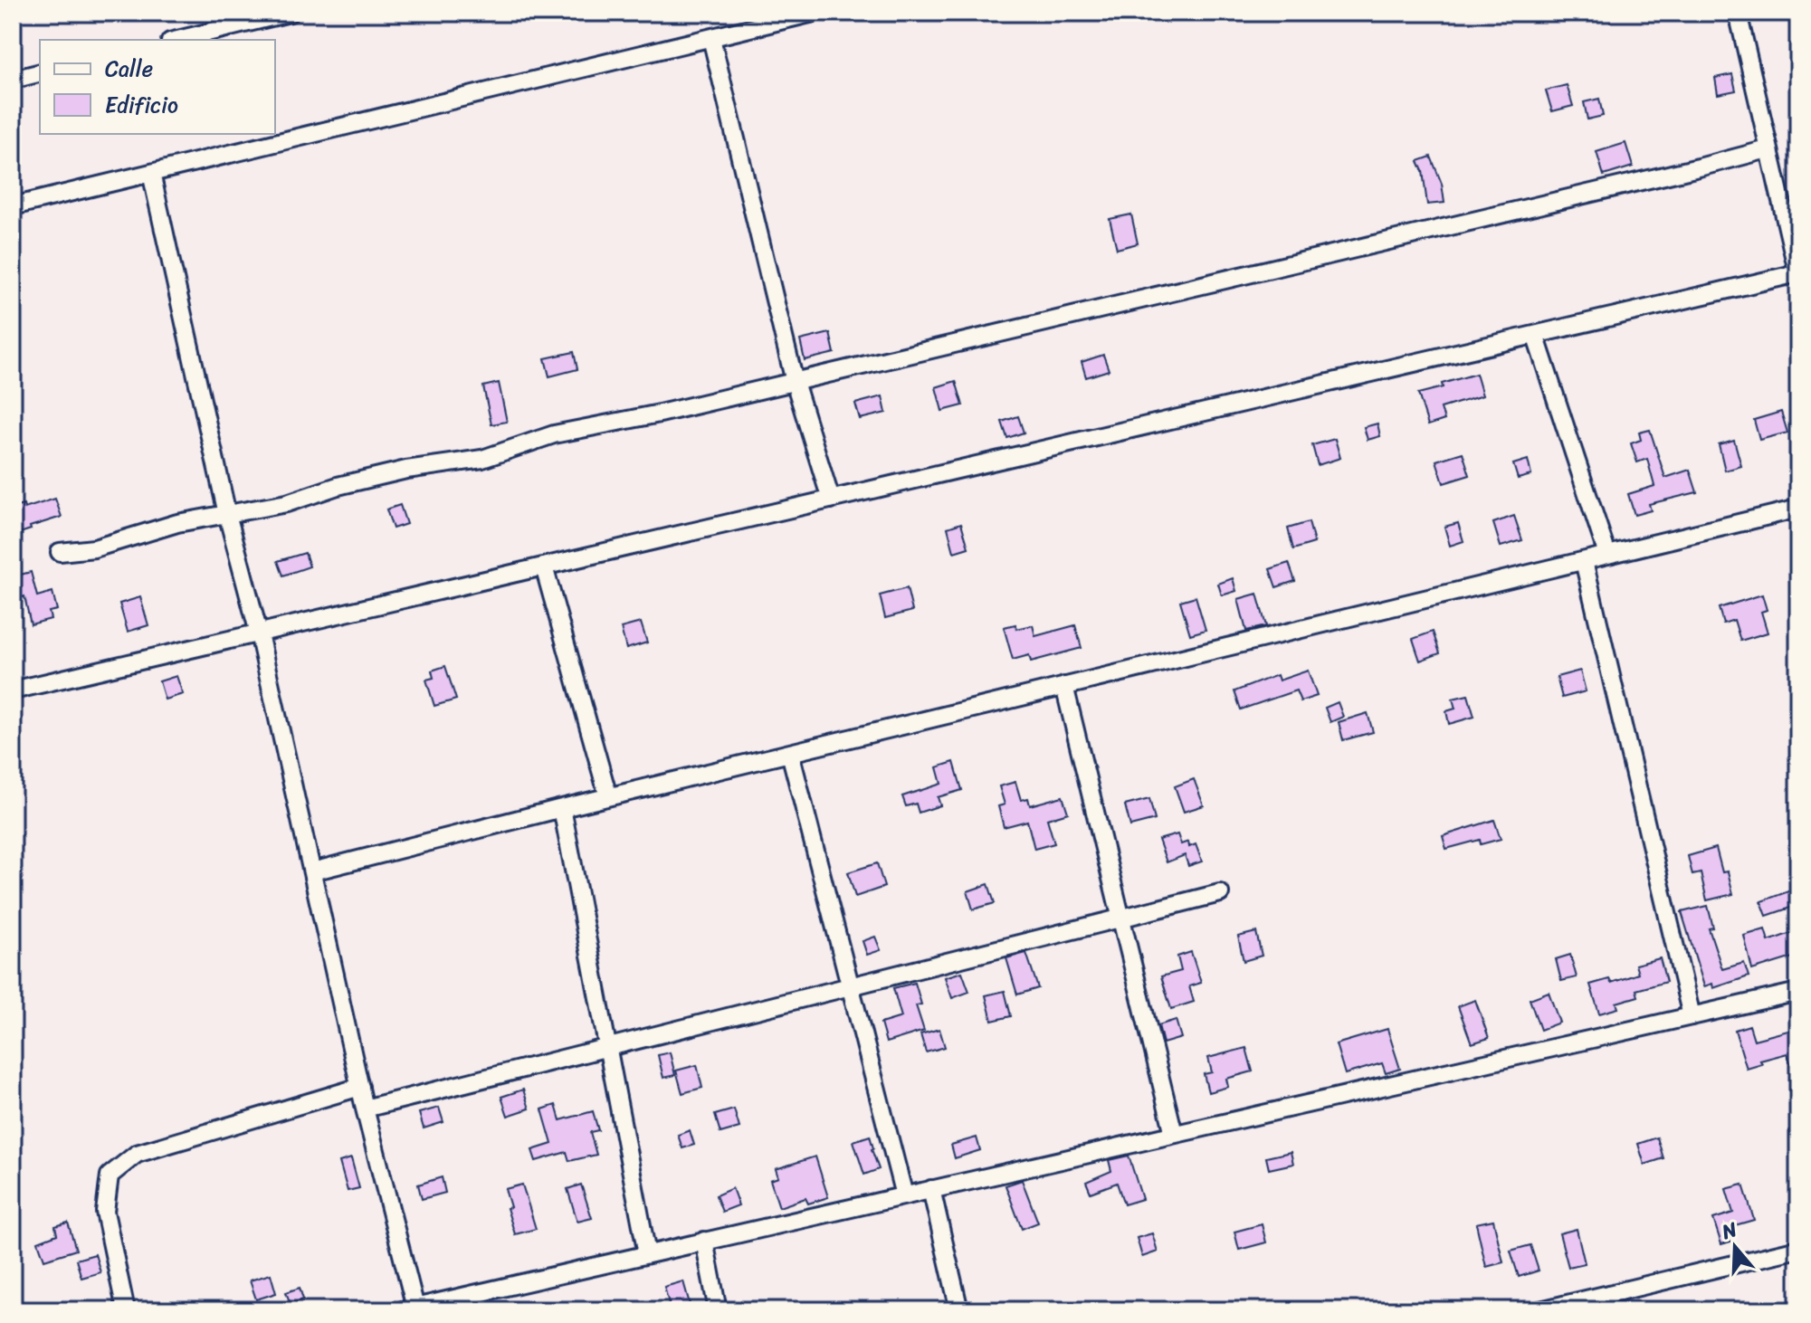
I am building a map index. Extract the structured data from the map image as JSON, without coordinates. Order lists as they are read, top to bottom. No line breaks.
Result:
{"legend":["Calle","Edificio"],"north":"top"}
